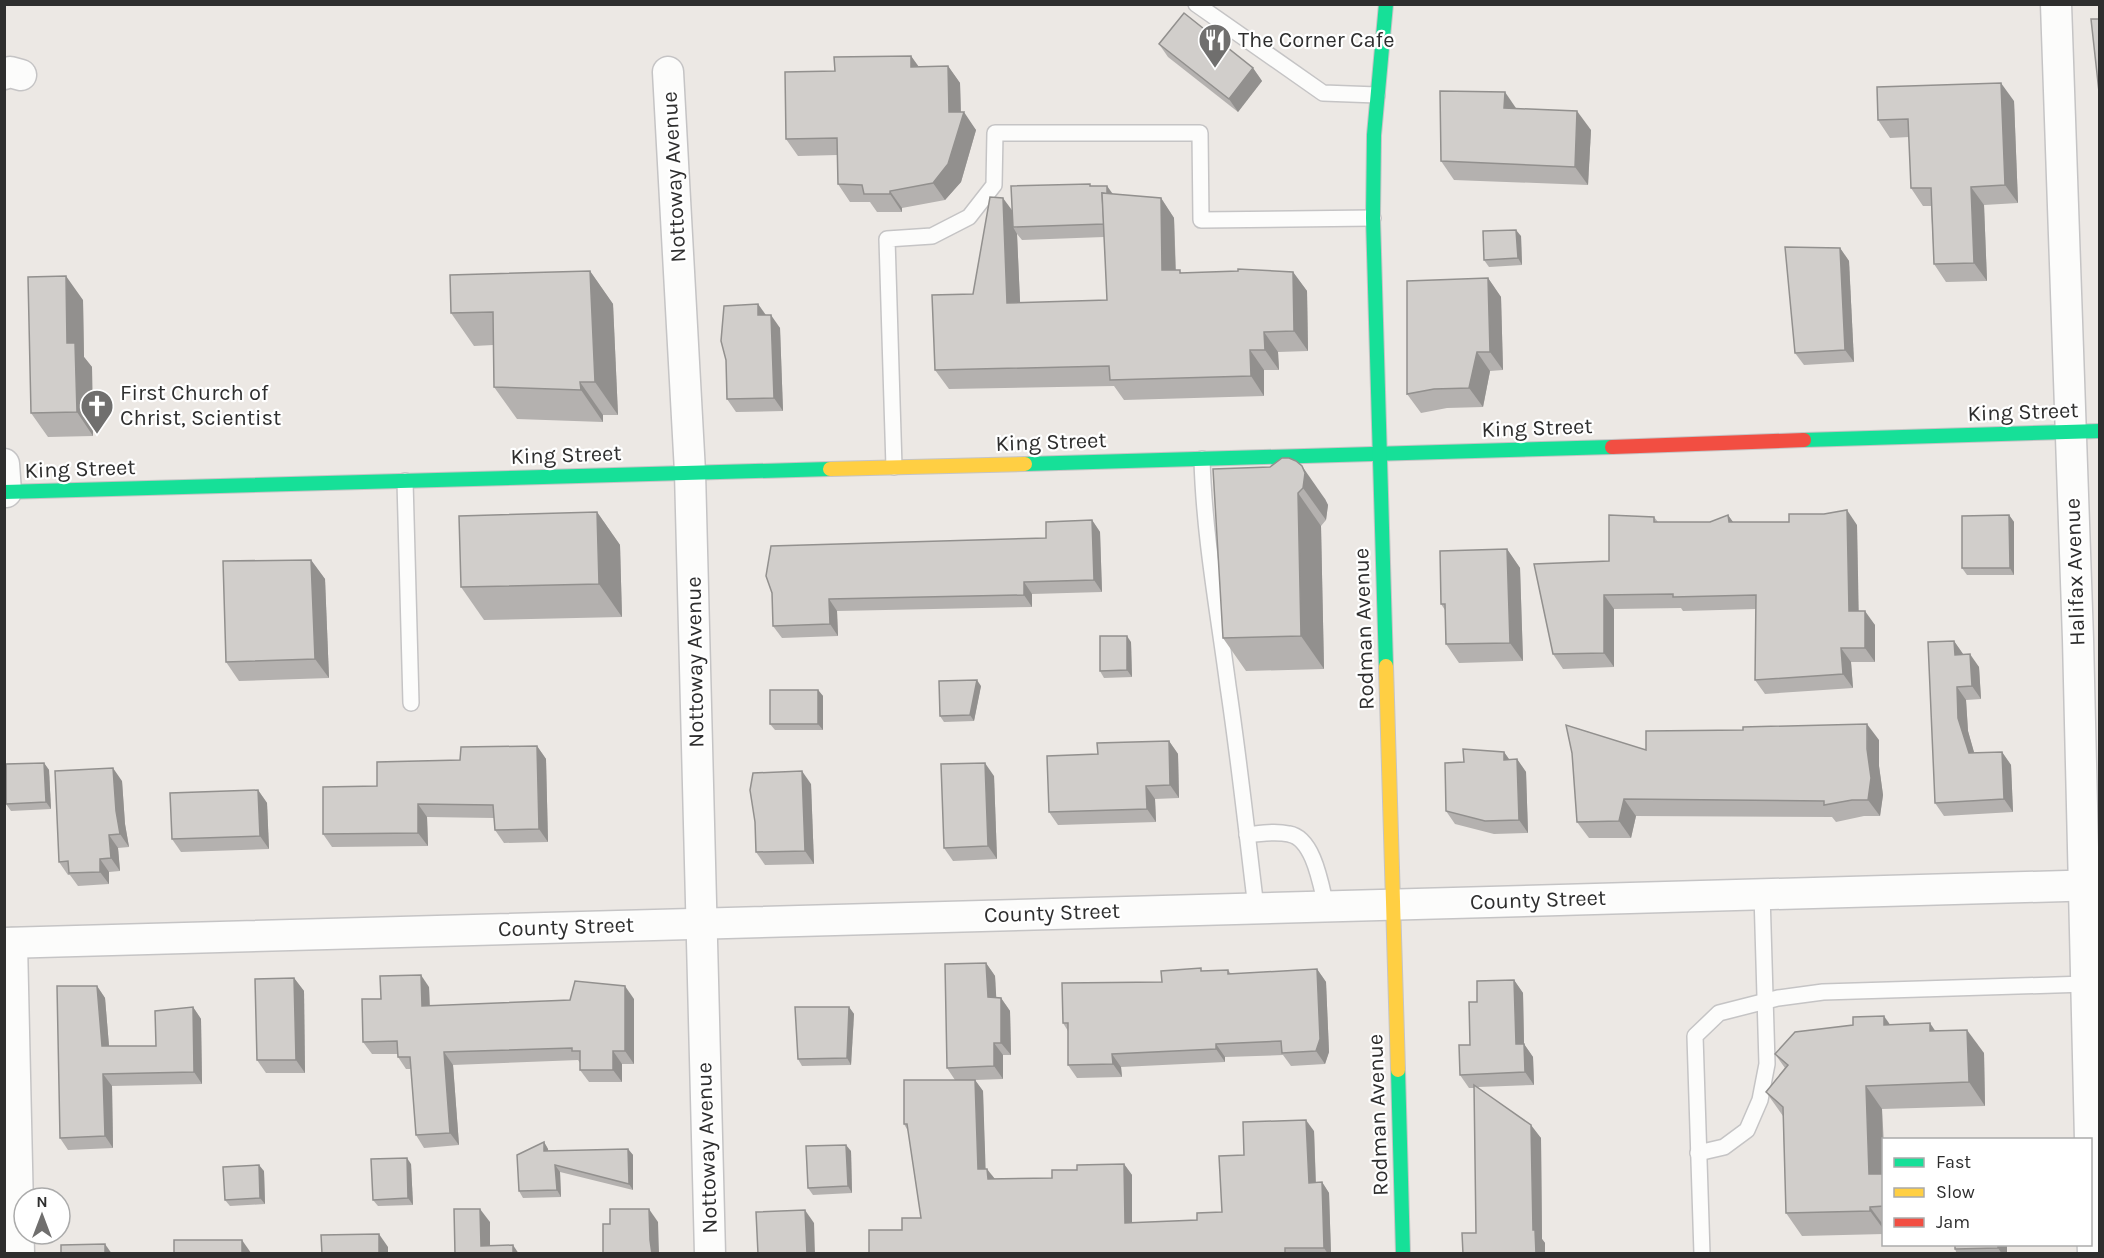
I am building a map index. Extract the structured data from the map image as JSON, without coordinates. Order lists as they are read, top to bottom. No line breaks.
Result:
{"streets":{"street":["Nottoway Avenue","King Street","Halifax Avenue","Rodman Avenue","County Street"]},"crossings":[["Nottoway Avenue","King Street"],["Nottoway Avenue","County Street"],["King Street","Halifax Avenue"],["King Street","Rodman Avenue"],["Halifax Avenue","County Street"],["Rodman Avenue","County Street"]],"places":{"restaurant":["The Corner Cafe"],"church":["First Church of Christ, Scientist"]},"legend":["Fast","Slow","Jam"],"north":"top"}
